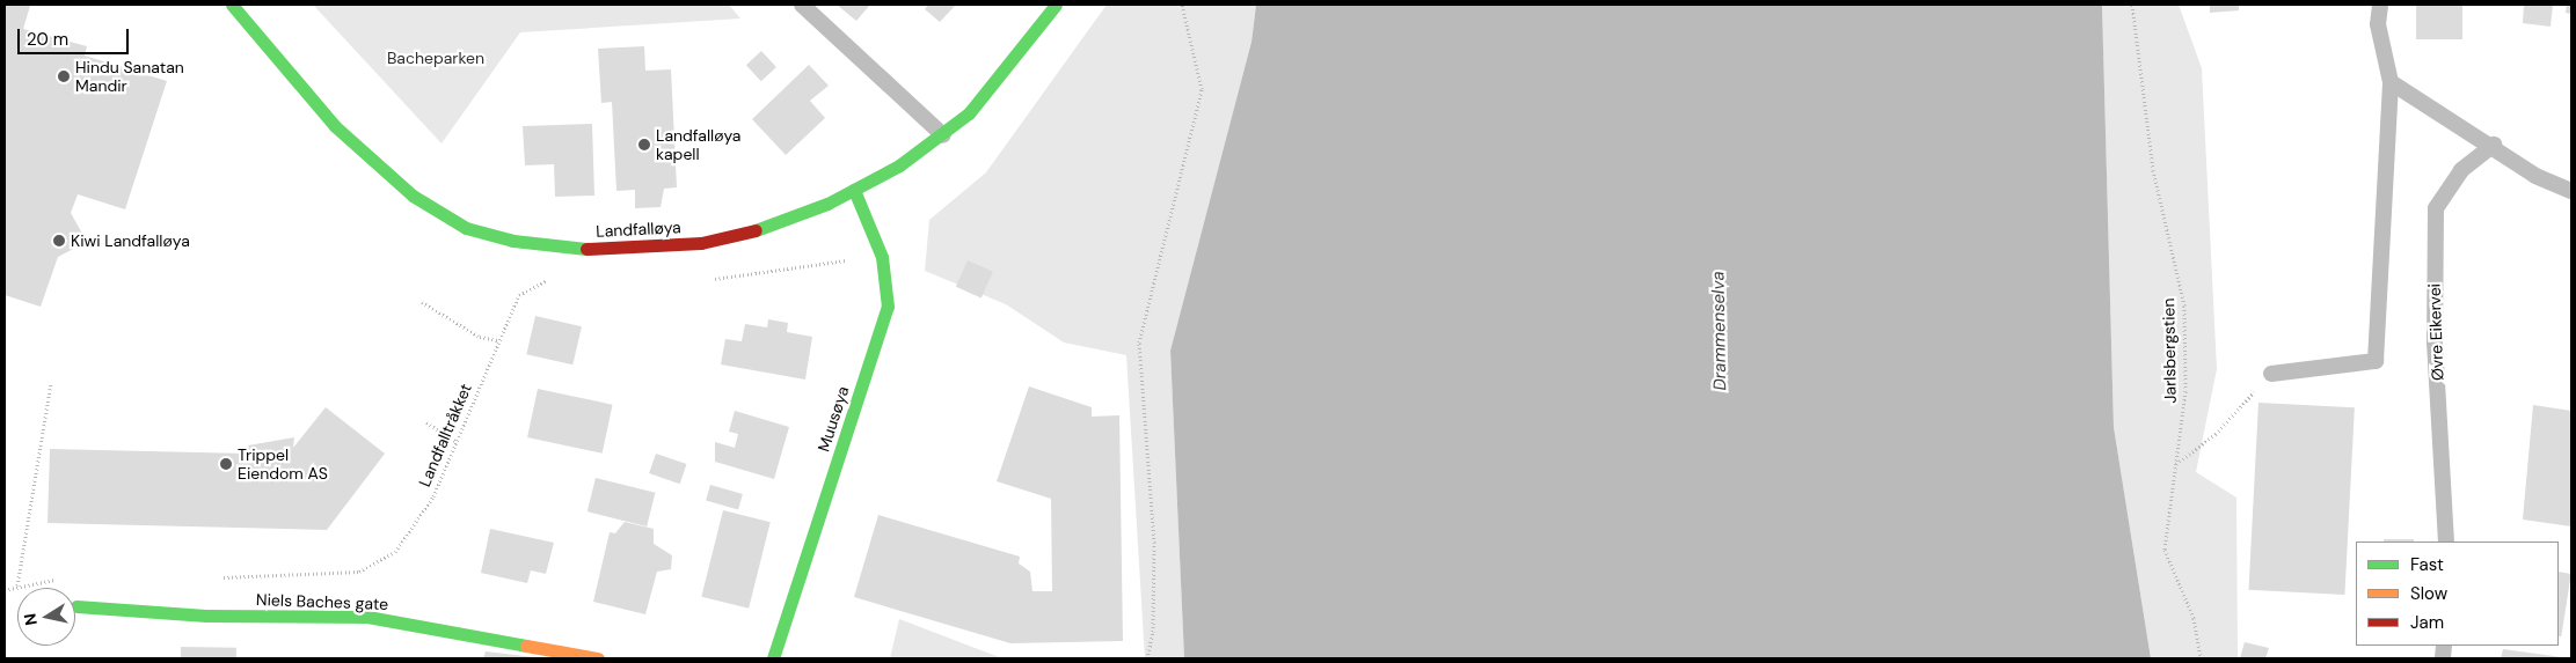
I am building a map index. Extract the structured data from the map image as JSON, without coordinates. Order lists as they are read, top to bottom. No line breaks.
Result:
{"streets":{"street":["Landfalløya","Muusøya","Niels Baches gate"],"lane":["Øvre Eikervei"],"path":["Jarlsbergstien","Landfalltråkket"]},"crossings":[["Landfalløya","Muusøya"]],"water":["Drammenselva"],"parks":["Bacheparken"],"places":["Hindu Sanatan Mandir","Landfalløya kapell","Kiwi Landfalløya","Trippel Eiendom AS"],"legend":["Fast","Slow","Jam"],"scale_bar":"20 m","north":"left"}
